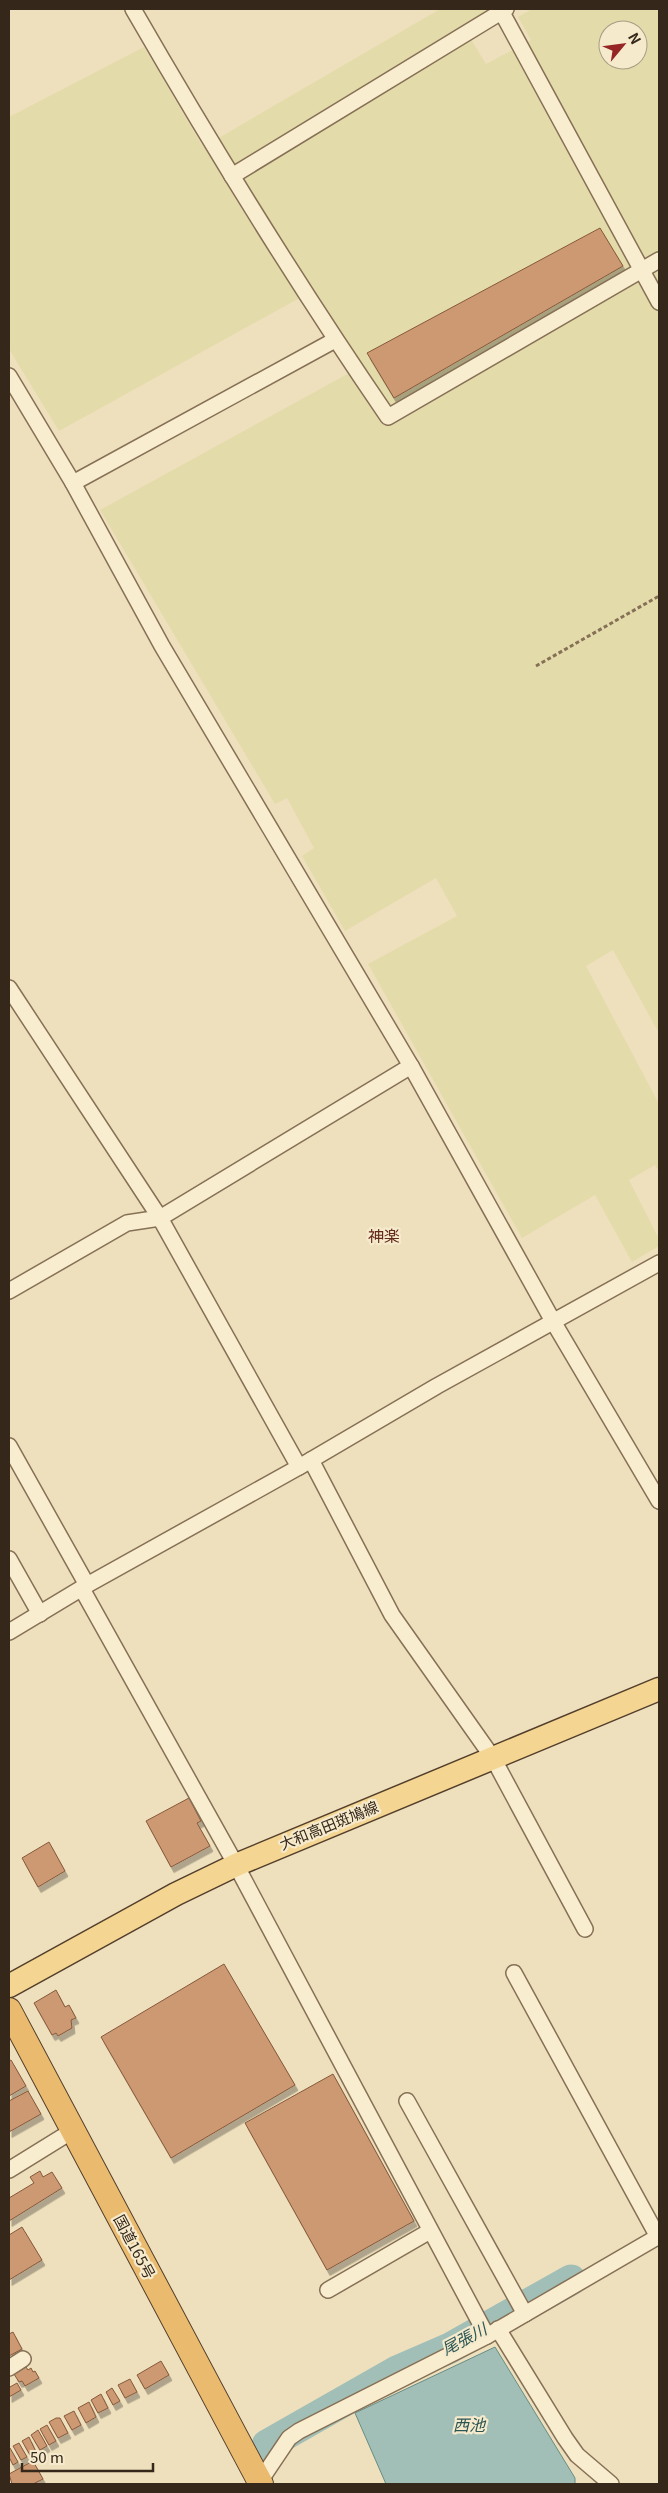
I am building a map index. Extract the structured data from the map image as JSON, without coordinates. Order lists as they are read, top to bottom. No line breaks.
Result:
{"streets":{"highway":["国道165号"],"main road":["大和高田斑鳩線"]},"districts":["神楽"],"water":["尾張川","西池"],"scale_bar":"50 m","north":"top right"}
